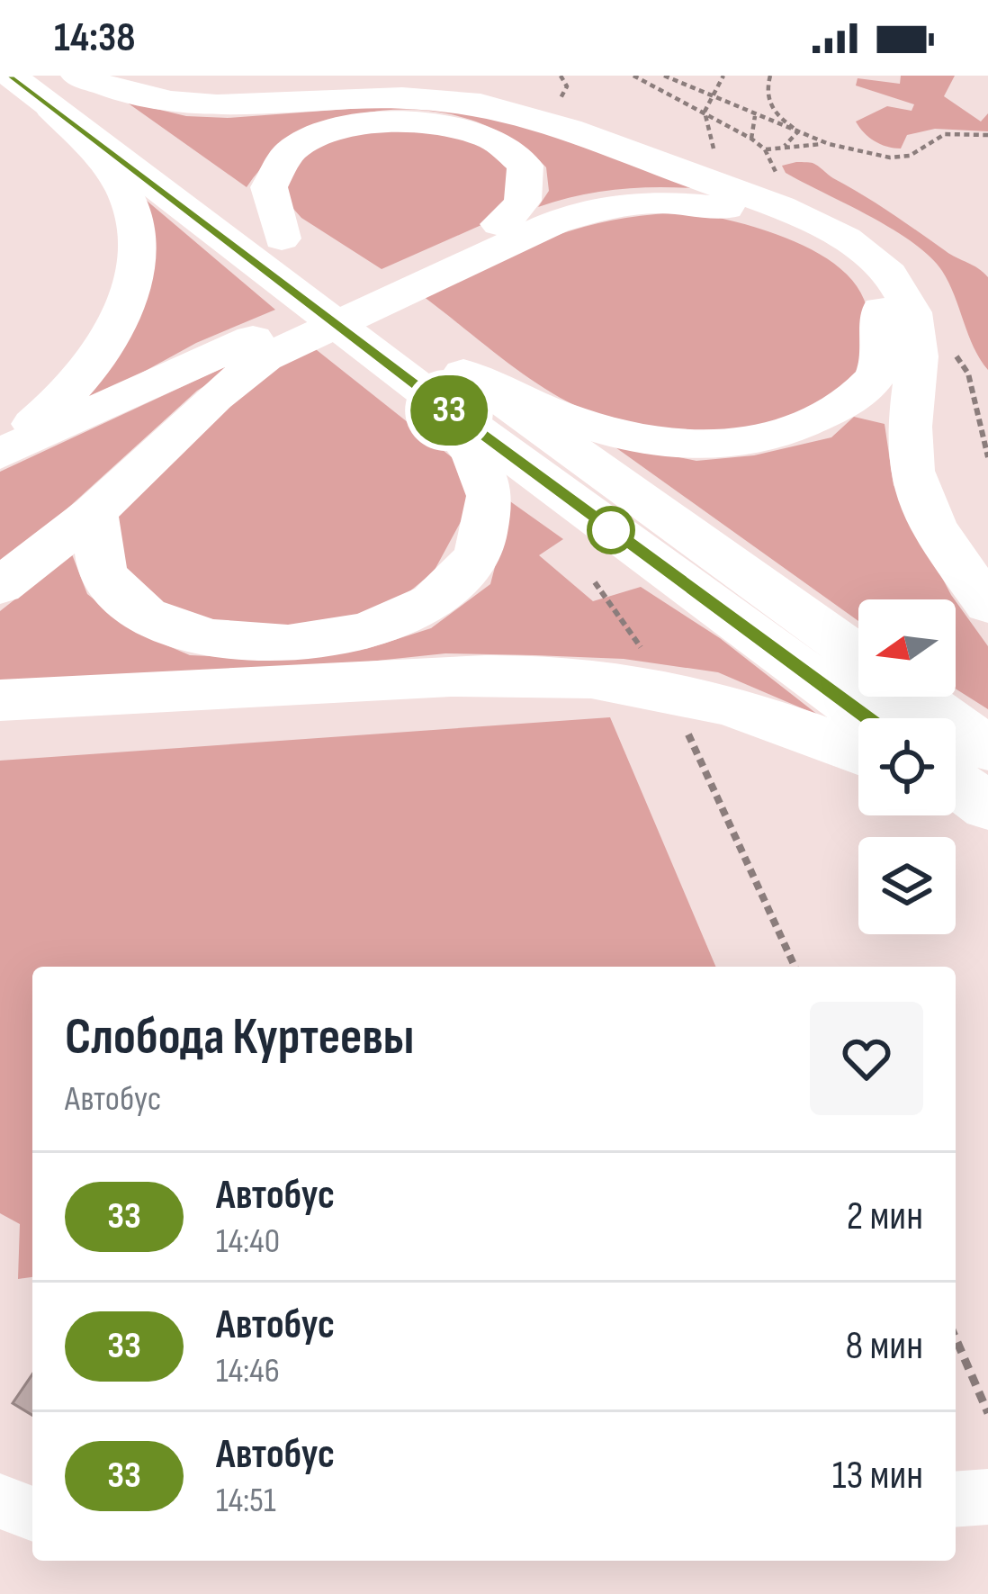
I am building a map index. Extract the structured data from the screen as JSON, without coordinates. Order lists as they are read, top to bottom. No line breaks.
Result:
{"lines":["bus line 33"],"north":"left","page":{"status":"14:38","on_map":"33","heading":["Слобода Куртеевы","Автобус"],"list":[{"mark":"33","name":"Автобус","note":"14:40","value":"2 мин"},{"mark":"33","name":"Автобус","note":"14:46","value":"8 мин"},{"mark":"33","name":"Автобус","note":"14:51","value":"13 мин"}]}}
